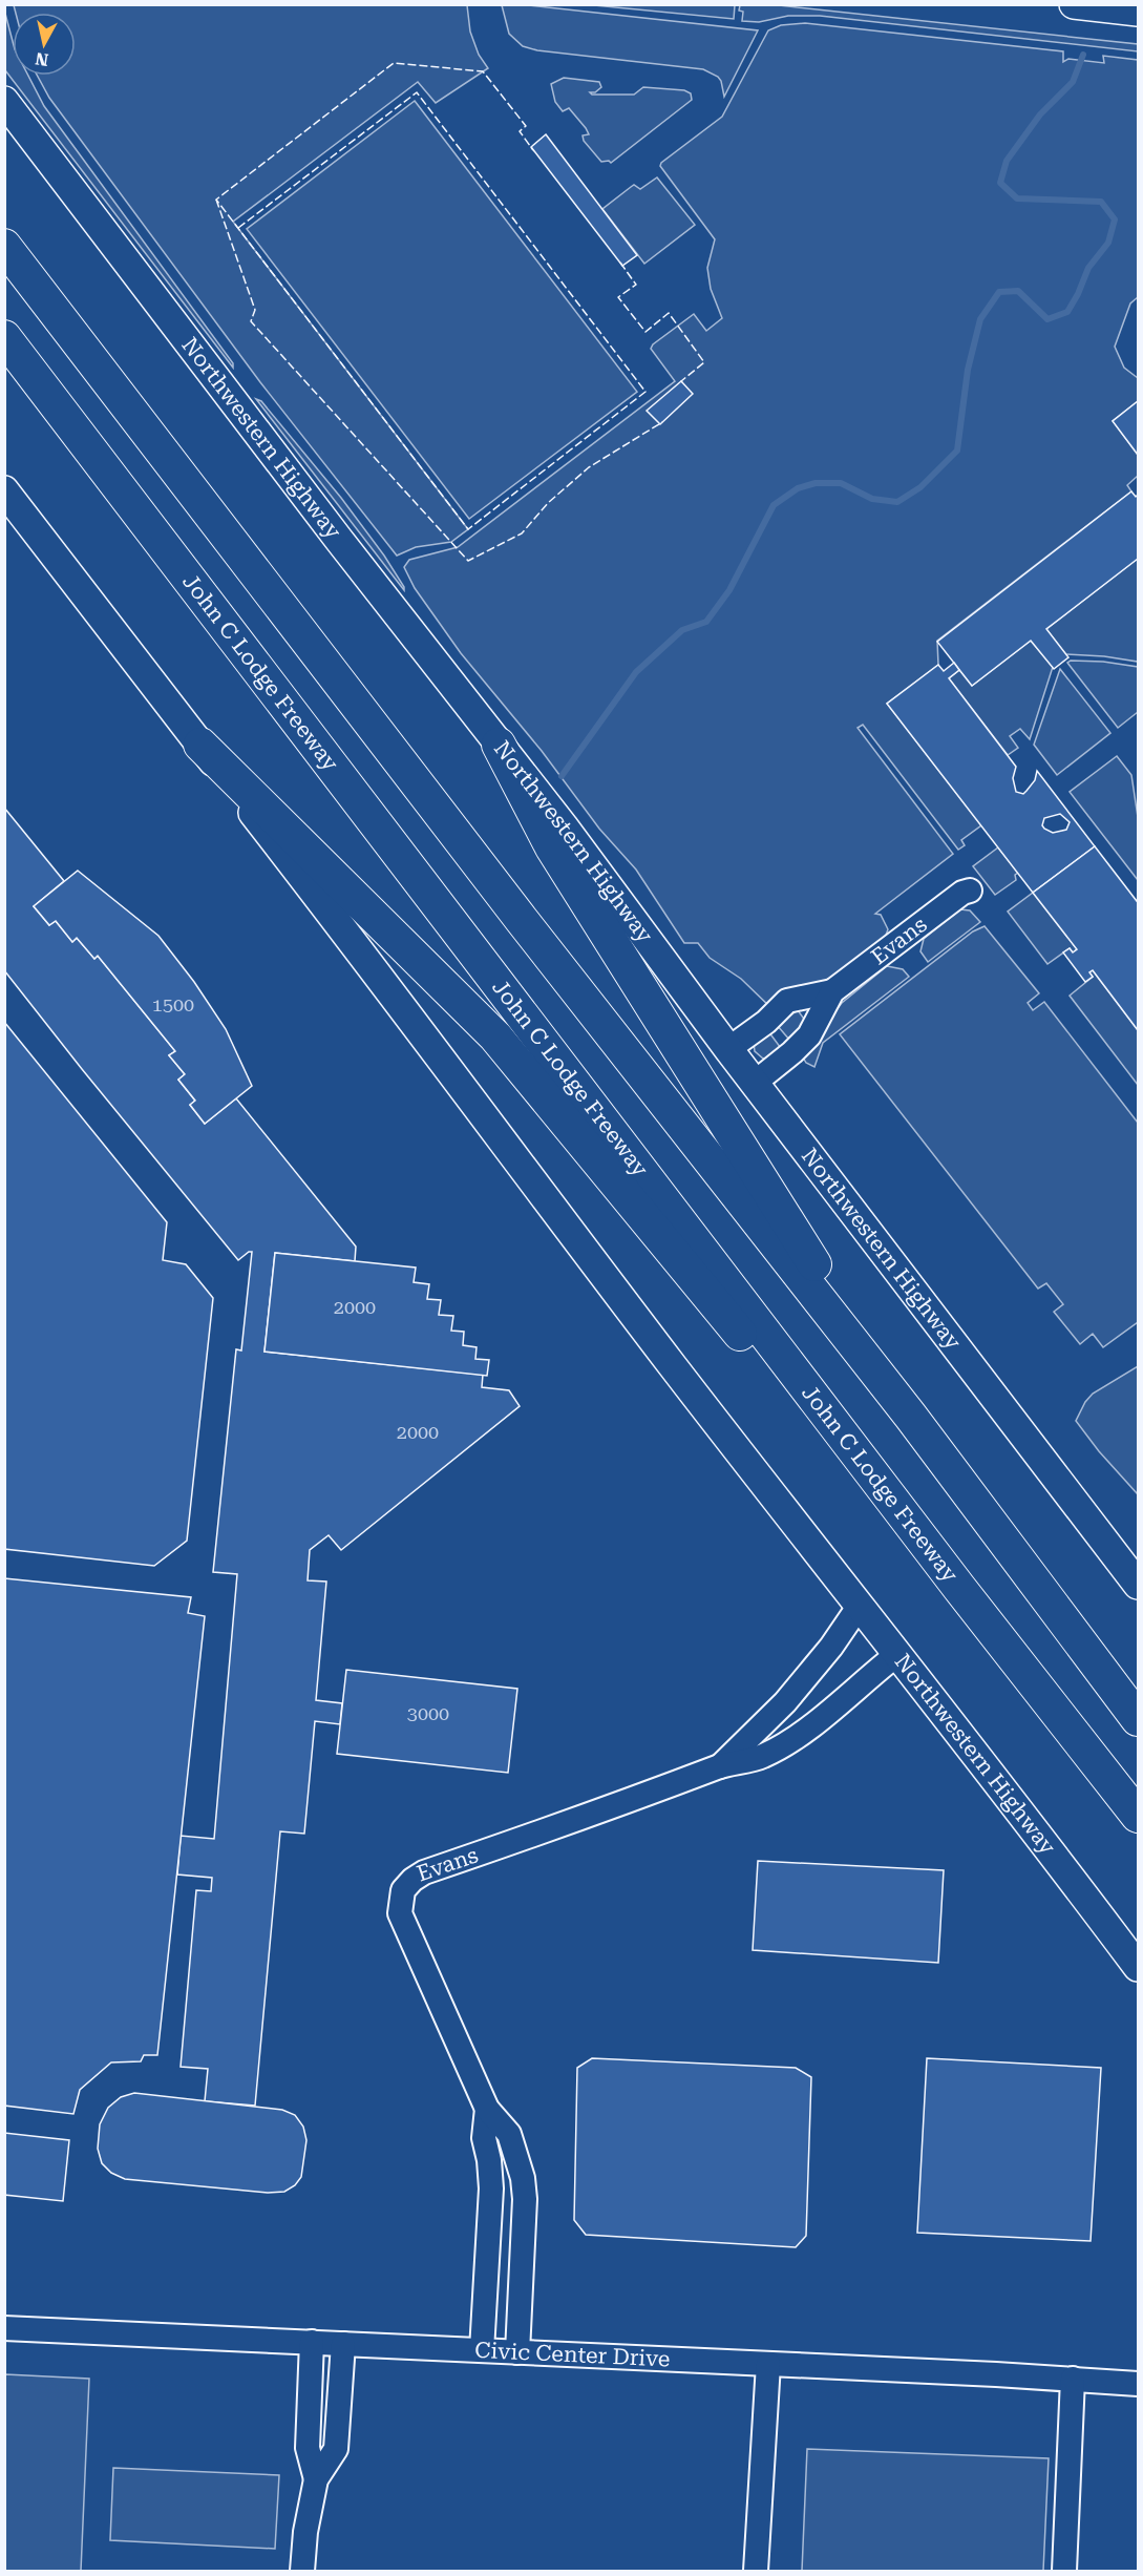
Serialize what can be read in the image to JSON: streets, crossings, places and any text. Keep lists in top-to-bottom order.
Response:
{
  "streets": {
    "highway": ["John C Lodge Freeway"],
    "main road": ["Northwestern Highway"],
    "street": ["Evans", "Civic Center Drive"]
  },
  "crossings": [
    ["Northwestern Highway", "Evans"],
    ["Evans", "Civic Center Drive"]
  ],
  "house_numbers": [
    "1500",
    "2000",
    "2000",
    "3000"
  ],
  "north": "bottom"
}
